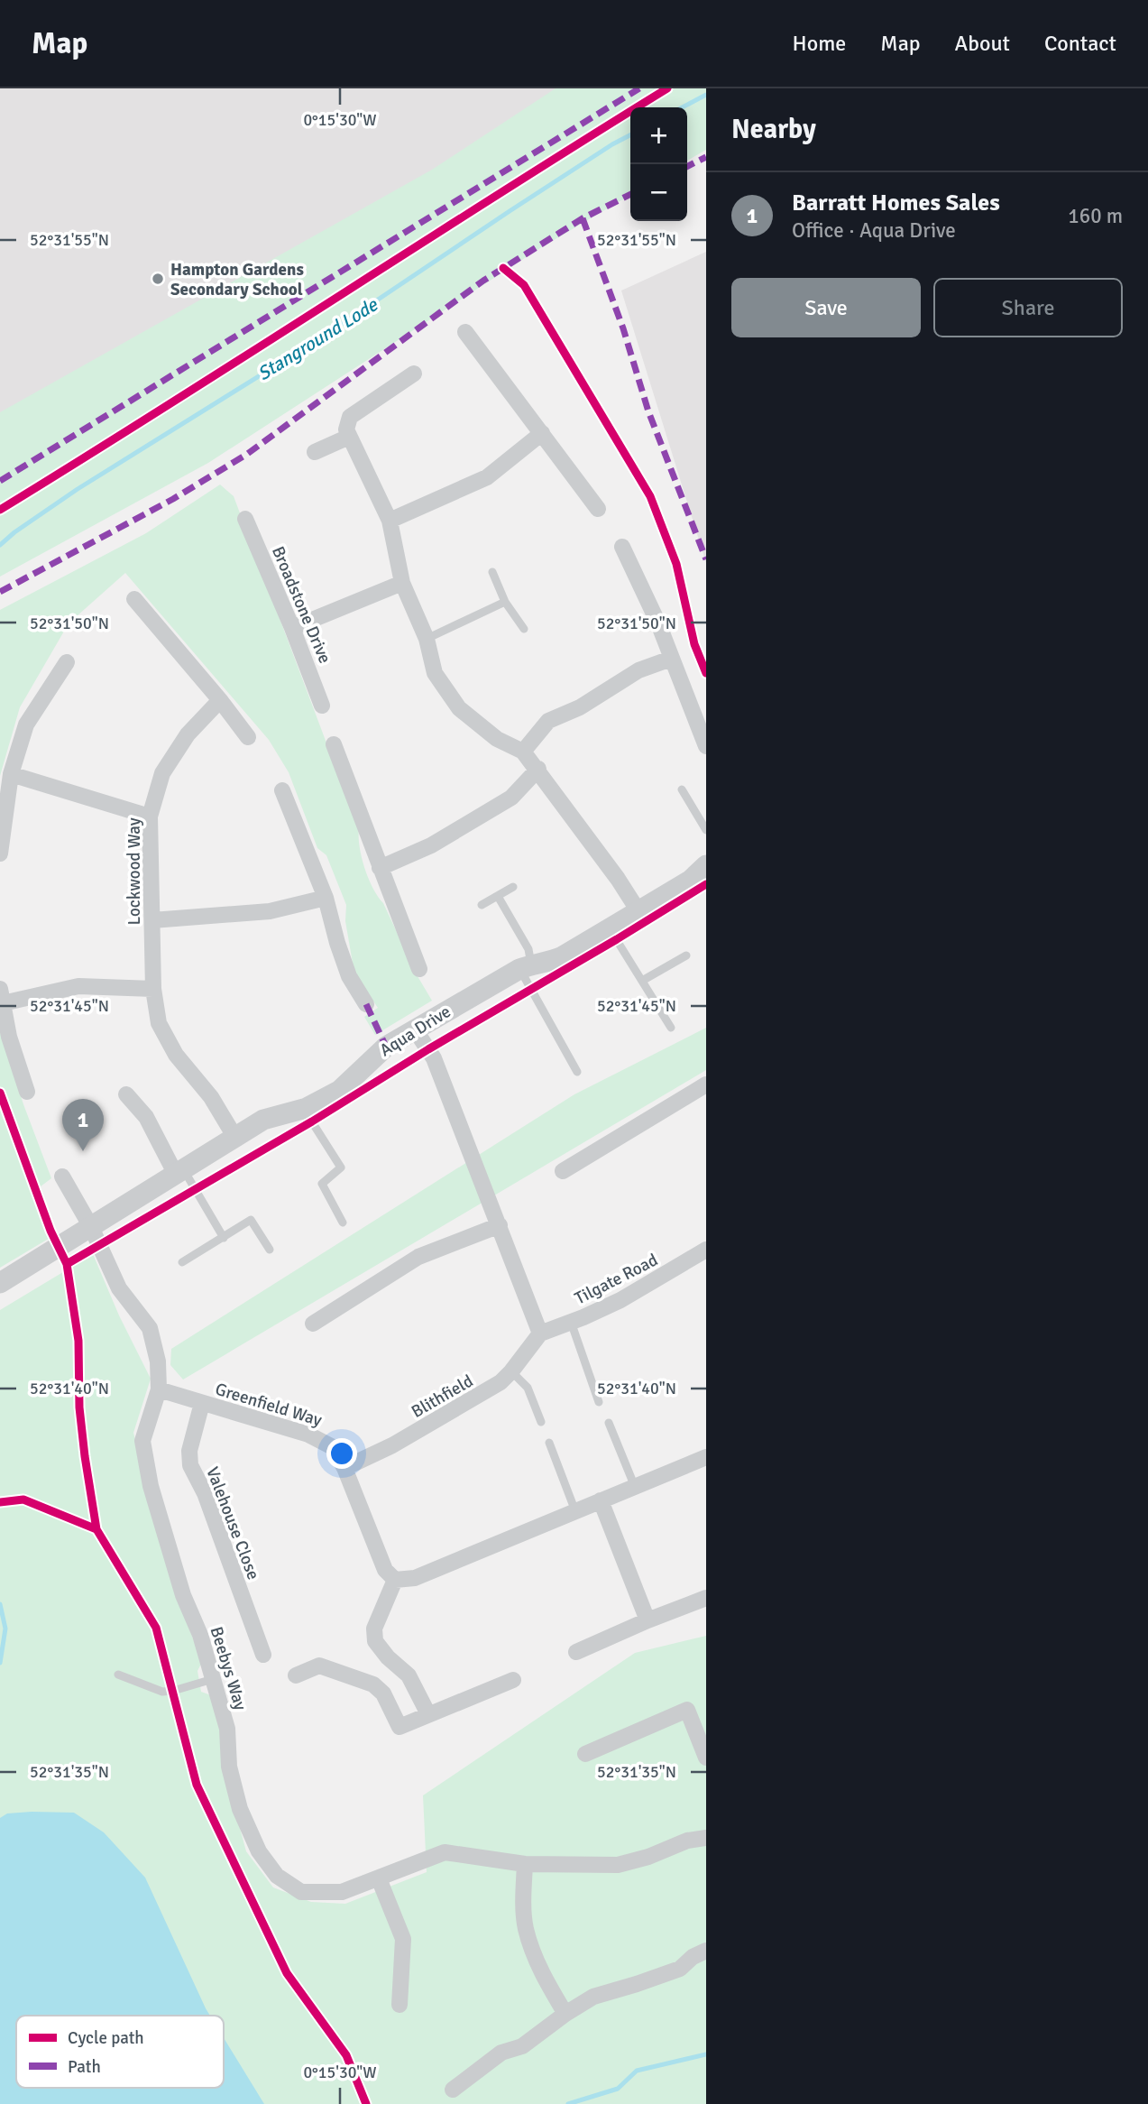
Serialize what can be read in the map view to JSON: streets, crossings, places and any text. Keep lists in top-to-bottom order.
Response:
{
  "streets": {
    "street": [
      "Broadstone Drive",
      "Lockwood Way",
      "Aqua Drive",
      "Tilgate Road",
      "Blithfield",
      "Greenfield Way",
      "Valehouse Close",
      "Beebys Way"
    ]
  },
  "crossings": [
    ["Lockwood Way", "Aqua Drive"],
    ["Aqua Drive", "Beebys Way"],
    ["Tilgate Road", "Blithfield"],
    ["Blithfield", "Greenfield Way"],
    ["Greenfield Way", "Valehouse Close"],
    ["Greenfield Way", "Beebys Way"]
  ],
  "water": ["Stanground Lode"],
  "places": ["Hampton Gardens Secondary School"],
  "legend": ["Cycle path", "Path"],
  "page": {
    "header": "Map",
    "nav": [
      "Home",
      "Map",
      "About",
      "Contact"
    ],
    "heading": "Nearby",
    "map_buttons": ["+", "−"],
    "list": [
      {
        "mark": "1",
        "name": "Barratt Homes Sales",
        "note": "Office · Aqua Drive",
        "value": "160 m"
      }
    ],
    "buttons": ["Save", "Share"],
    "pins": "1"
  },
  "coordinates": [
    "0°15'30\"W",
    "52°31'55\"N",
    "52°31'50\"N",
    "52°31'45\"N",
    "52°31'40\"N",
    "52°31'35\"N"
  ]
}
